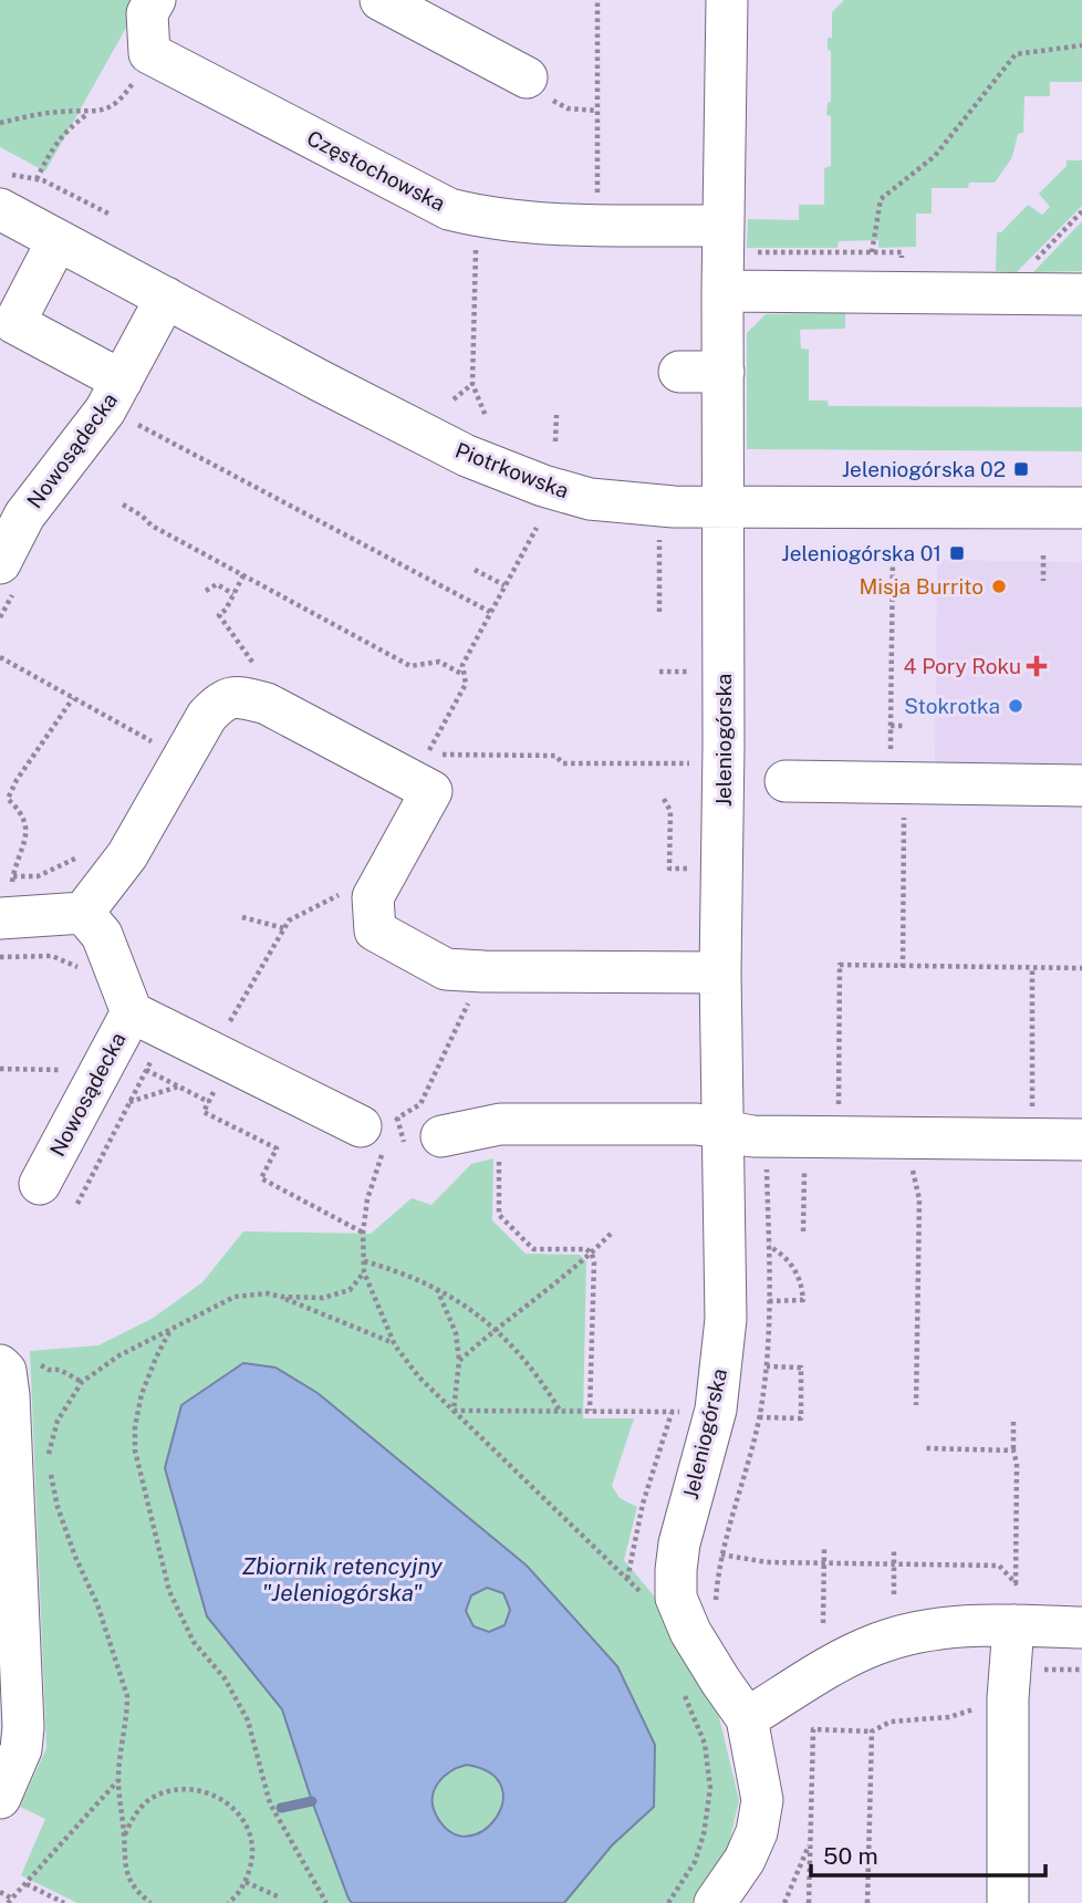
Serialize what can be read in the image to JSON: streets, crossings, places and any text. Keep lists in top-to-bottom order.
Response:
{
  "streets": {
    "street": [
      "Częstochowska",
      "Nowosądecka",
      "Piotrkowska",
      "Jeleniogórska"
    ]
  },
  "crossings": [
    ["Nowosądecka", "Piotrkowska"],
    ["Piotrkowska", "Jeleniogórska"]
  ],
  "water": ["Zbiornik retencyjny \"Jeleniogórska\""],
  "places": {
    "transit": ["Jeleniogórska 02", "Jeleniogórska 01"],
    "other": ["Misja Burrito", "Stokrotka"],
    "health": ["4 Pory Roku"]
  },
  "scale_bar": "50 m"
}
